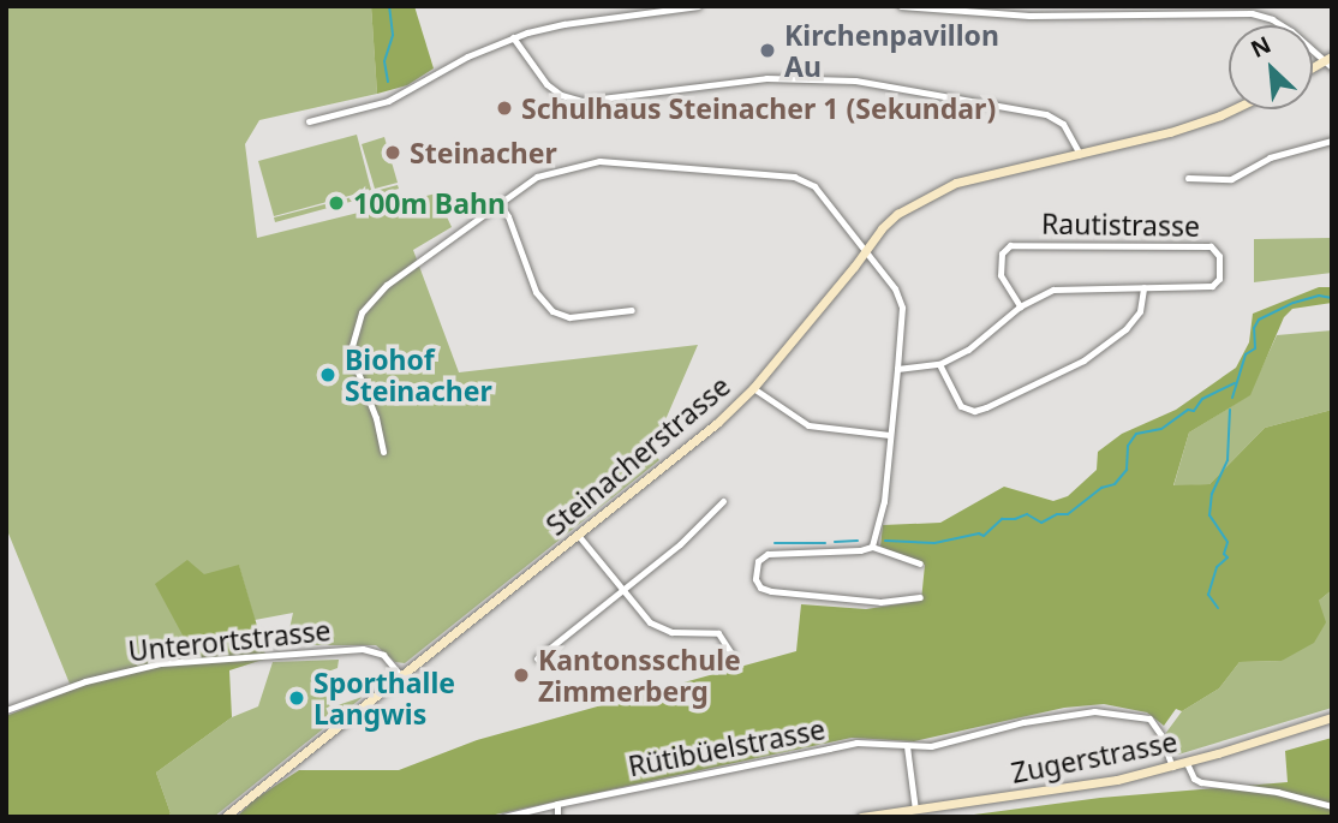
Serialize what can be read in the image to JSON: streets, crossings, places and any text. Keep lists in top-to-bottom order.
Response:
{
  "streets": {
    "street": [
      "Rautistrasse",
      "Steinacherstrasse",
      "Unterortstrasse",
      "Rütibüelstrasse",
      "Zugerstrasse"
    ]
  },
  "crossings": [
    ["Steinacherstrasse", "Unterortstrasse"],
    ["Rütibüelstrasse", "Zugerstrasse"]
  ],
  "places": [
    "Kirchenpavillon Au",
    "Schulhaus Steinacher 1 (Sekundar)",
    "Steinacher",
    "100m Bahn",
    "Biohof Steinacher",
    "Kantonsschule Zimmerberg",
    "Sporthalle Langwis"
  ],
  "north": "top left"
}
